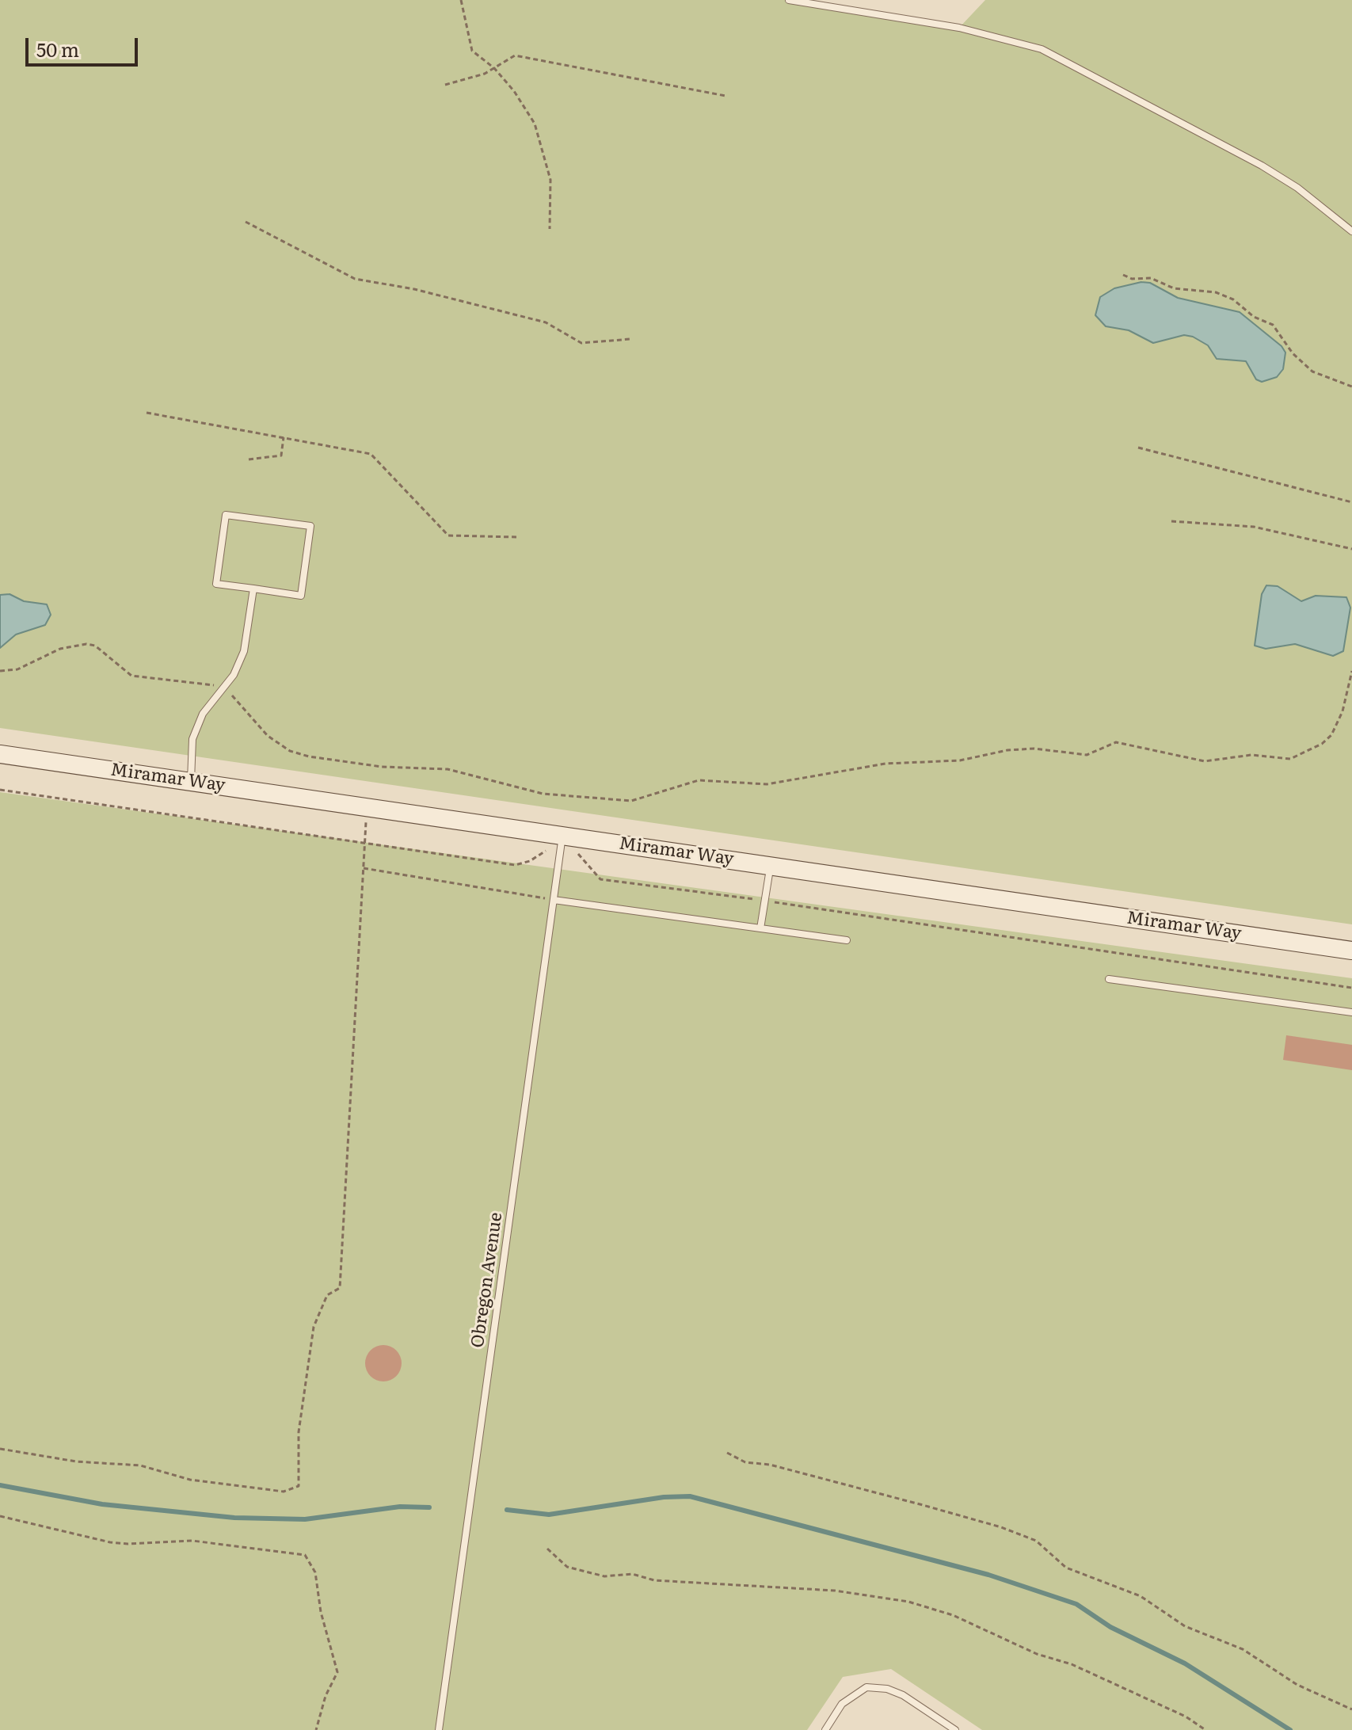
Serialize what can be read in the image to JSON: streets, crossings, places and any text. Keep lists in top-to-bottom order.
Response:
{
  "streets": {
    "street": ["Miramar Way"],
    "lane": ["Obregon Avenue"]
  },
  "crossings": [
    ["Miramar Way", "Obregon Avenue"]
  ],
  "scale_bar": "50 m"
}
